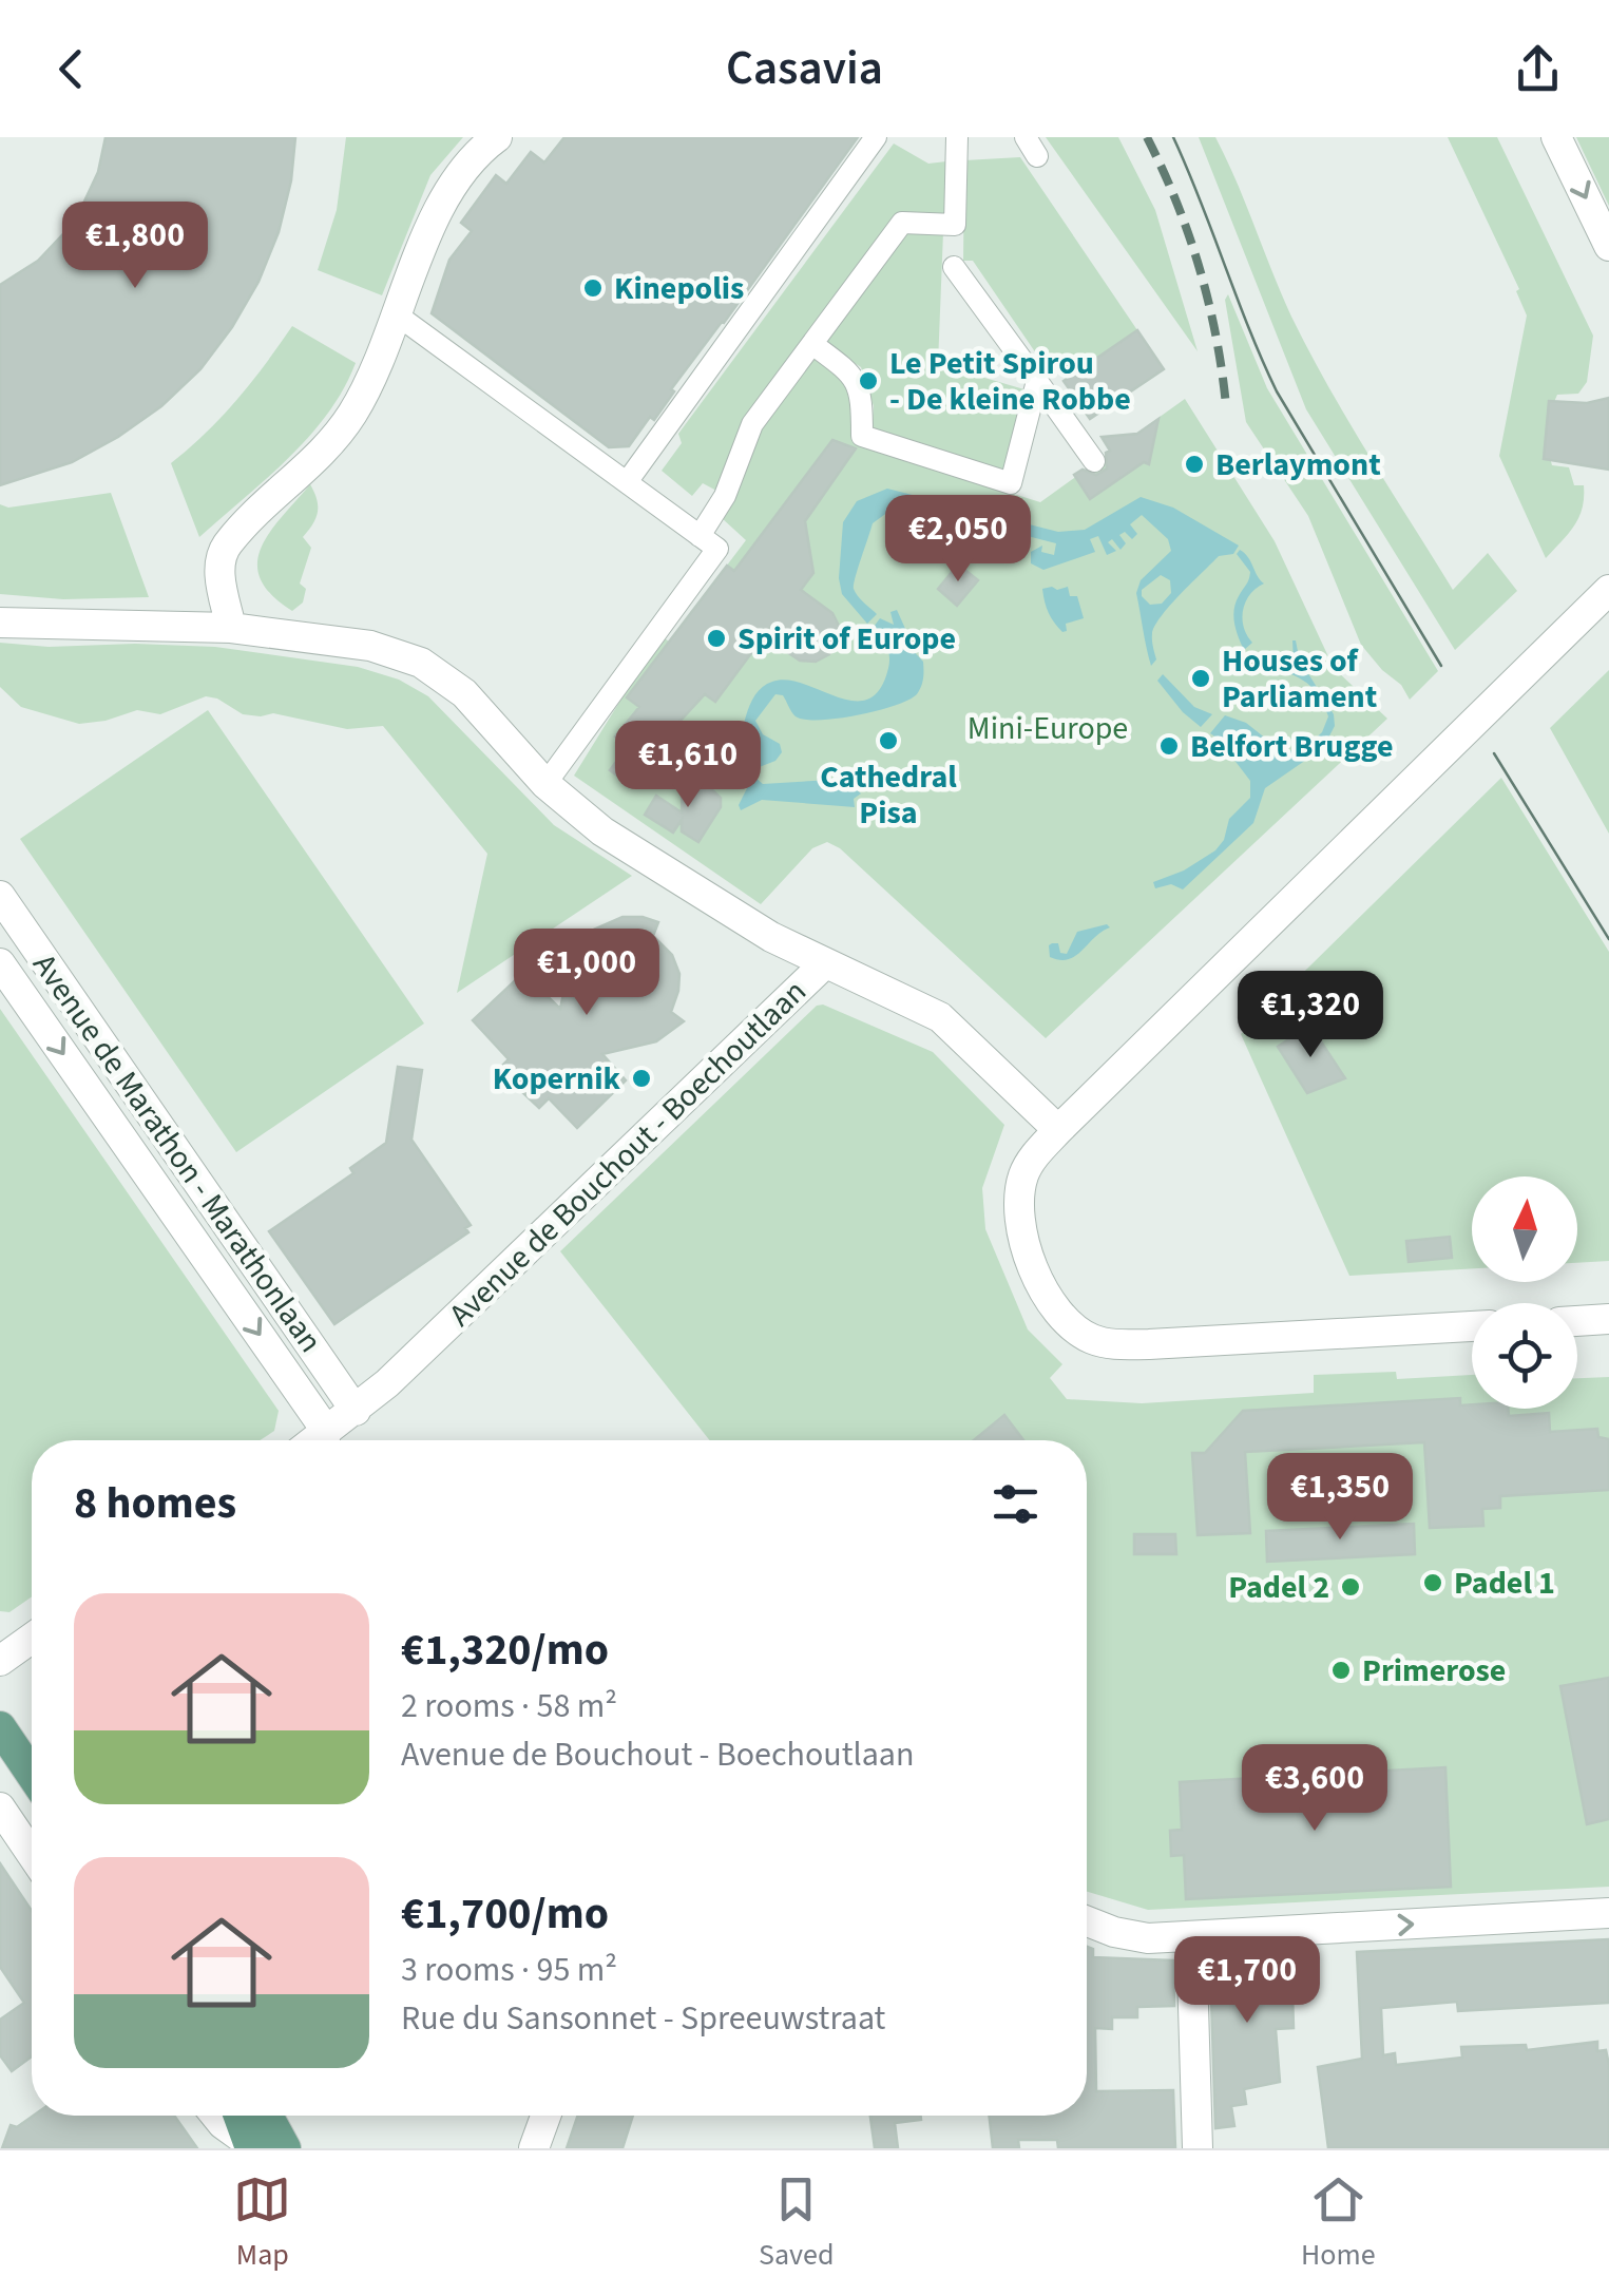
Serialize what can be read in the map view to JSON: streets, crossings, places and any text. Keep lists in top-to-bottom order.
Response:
{
  "streets": {
    "street": ["Avenue de Marathon - Marathonlaan", "Avenue de Bouchout - Boechoutlaan"]
  },
  "crossings": [
    ["Avenue de Marathon - Marathonlaan", "Avenue de Bouchout - Boechoutlaan"]
  ],
  "parks": ["Mini-Europe"],
  "places": [
    "Kinepolis",
    "Le Petit Spirou - De kleine Robbe",
    "Berlaymont",
    "Spirit of Europe",
    "Houses of Parliament",
    "Cathedral Pisa",
    "Belfort Brugge",
    "Kopernik",
    "Padel 1",
    "Padel 2",
    "Primerose"
  ],
  "north": "top",
  "page": {
    "header": "Casavia",
    "price": [
      "€1,800",
      "€2,050",
      "€1,610",
      "€1,000",
      "€1,320",
      "€1,350",
      "€3,600",
      "€1,700"
    ],
    "heading": "8 homes",
    "list": [
      {
        "name": "€1,320/mo",
        "note": "2 rooms · 58 m² · Avenue de Bouchout - Boechoutlaan"
      },
      {
        "name": "€1,700/mo",
        "note": "3 rooms · 95 m² · Rue du Sansonnet - Spreeuwstraat"
      }
    ],
    "tabs": ["Map", "Saved", "Home"]
  }
}
